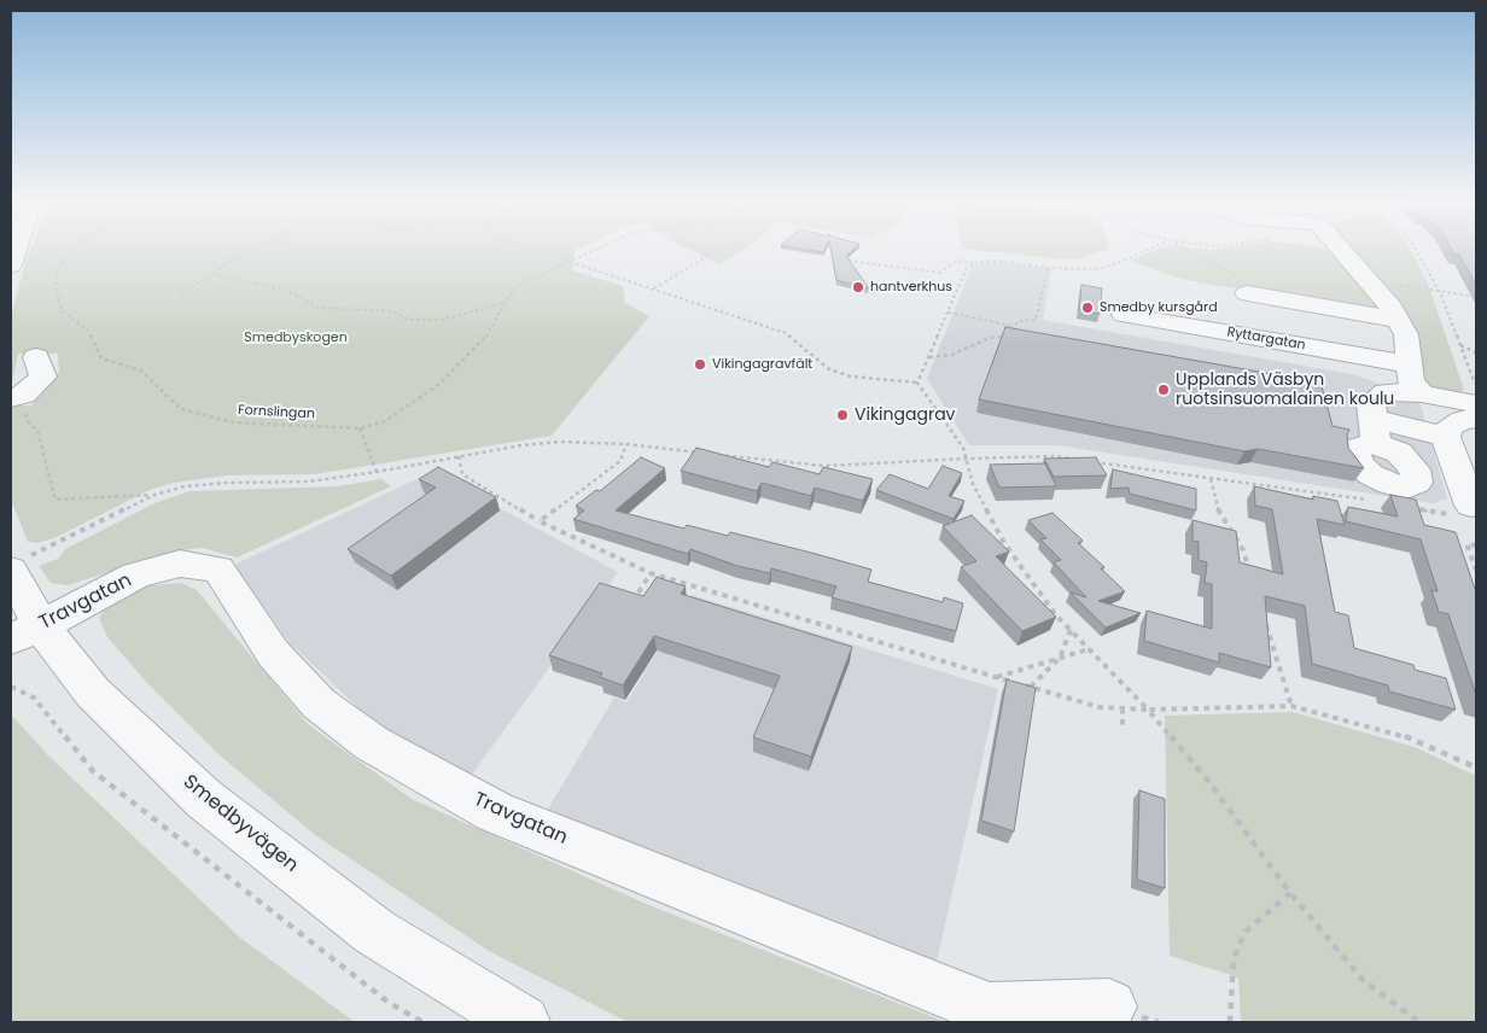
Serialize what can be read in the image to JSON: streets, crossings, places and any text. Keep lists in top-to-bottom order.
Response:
{
  "streets": {
    "street": ["Ryttargatan", "Travgatan", "Smedbyvägen"],
    "path": ["Fornslingan"]
  },
  "crossings": [
    ["Travgatan", "Smedbyvägen"]
  ],
  "parks": ["Smedbyskogen"],
  "places": [
    "hantverkhus",
    "Smedby kursgård",
    "Vikingagravfält",
    "Upplands Väsbyn ruotsinsuomalainen koulu",
    "Vikingagrav"
  ]
}
